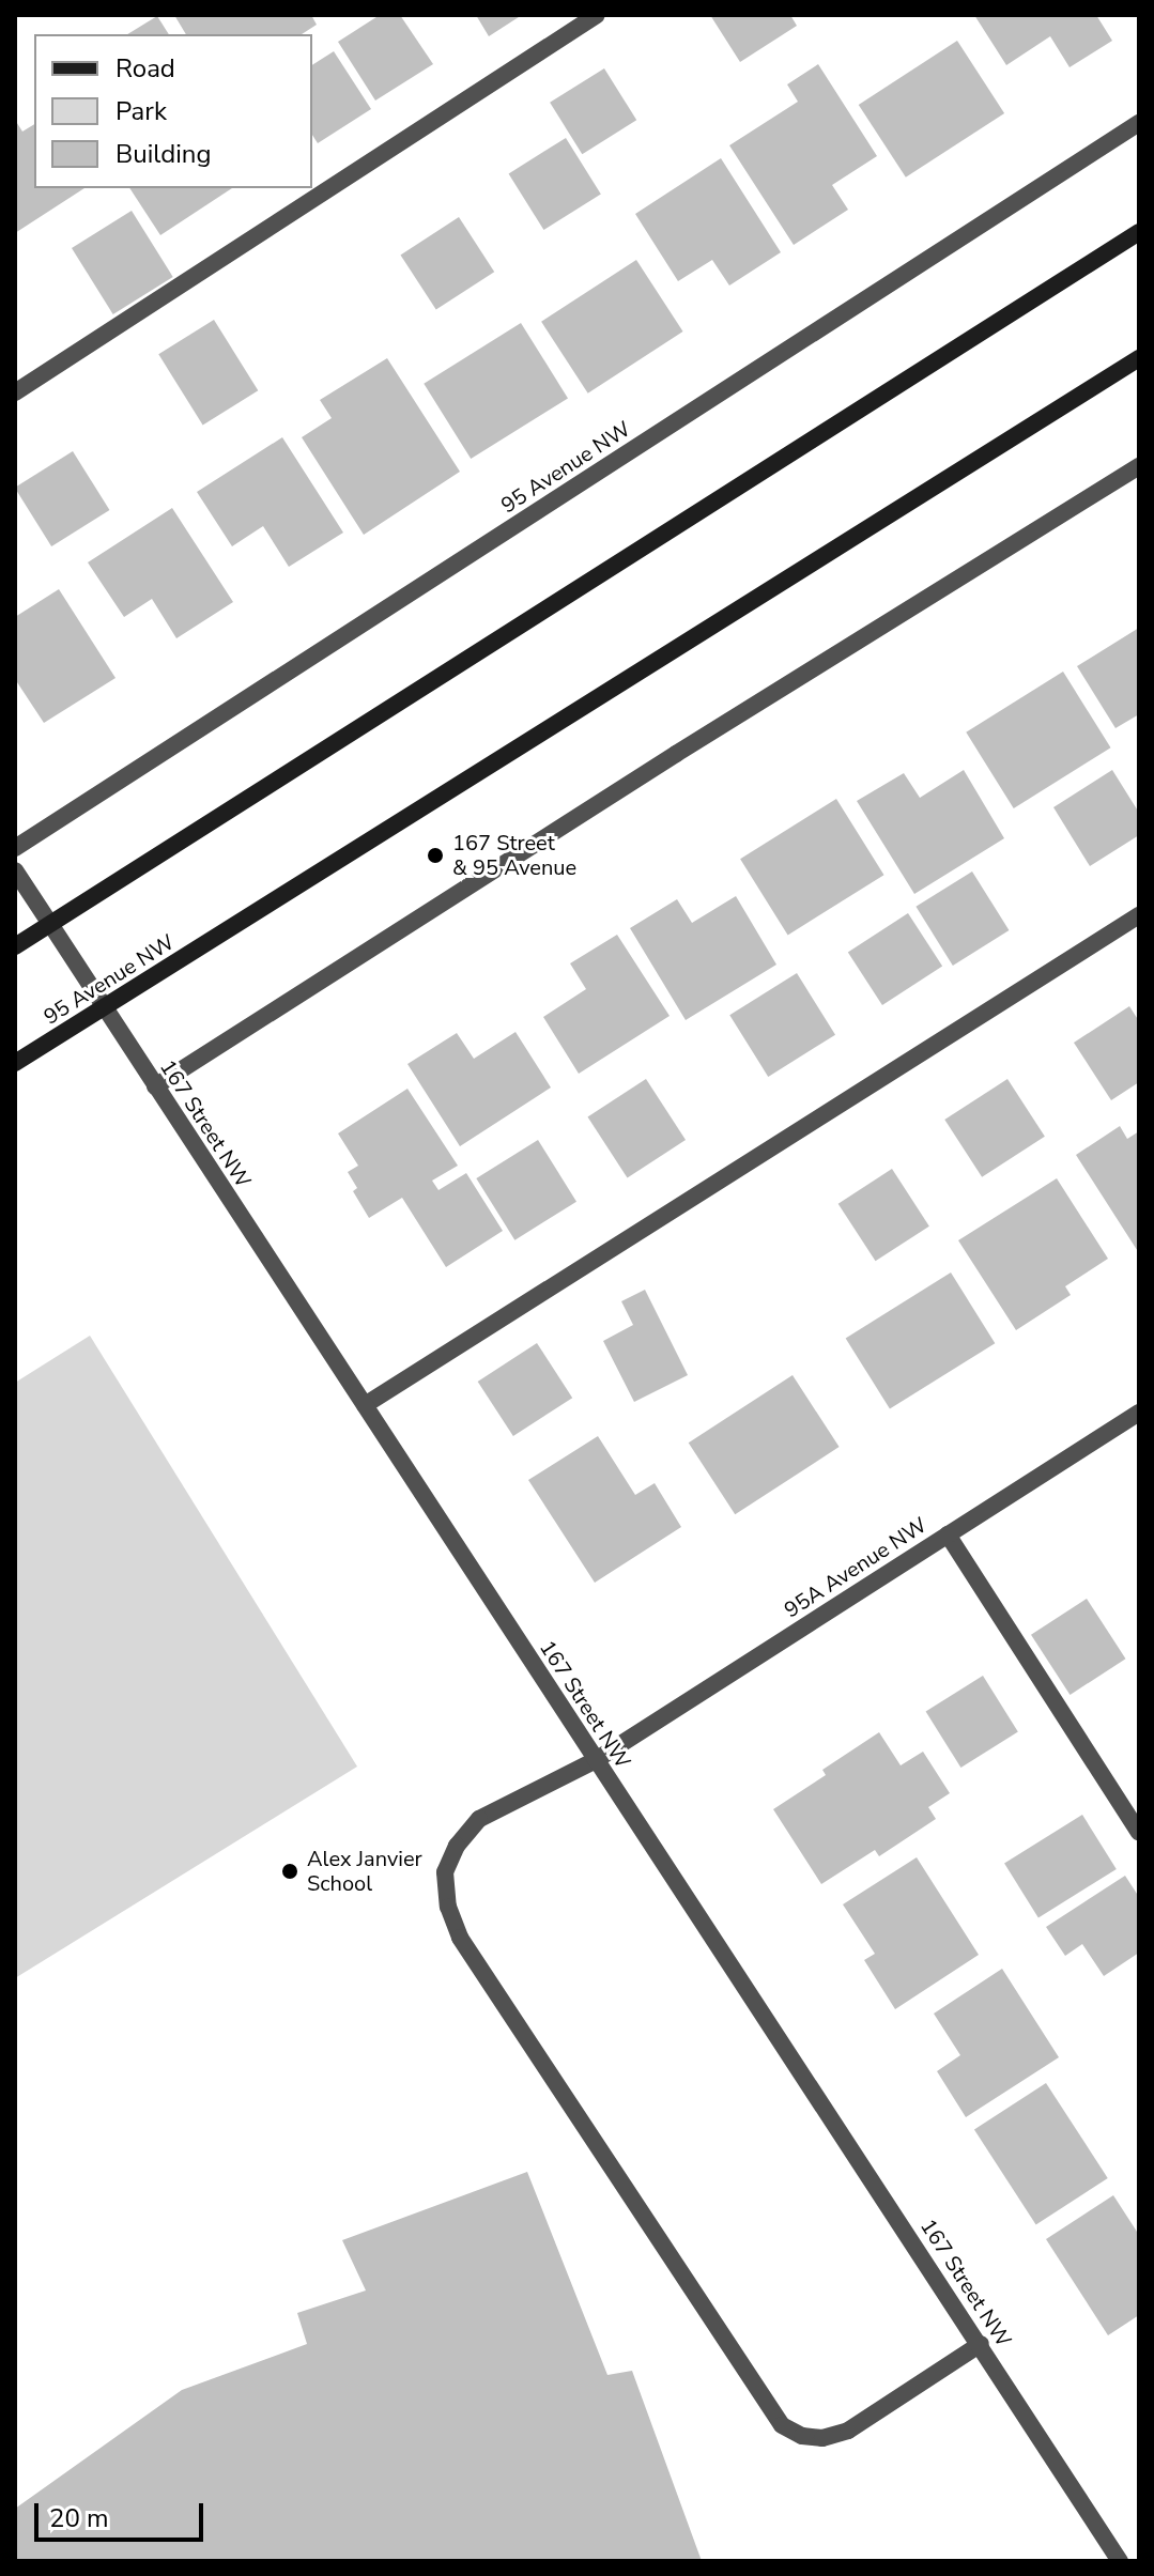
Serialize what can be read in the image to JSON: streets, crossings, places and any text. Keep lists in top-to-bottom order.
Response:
{
  "streets": {
    "main road": ["95 Avenue NW"],
    "street": ["167 Street NW", "95A Avenue NW"]
  },
  "crossings": [
    ["95 Avenue NW", "167 Street NW"],
    ["167 Street NW", "95A Avenue NW"]
  ],
  "places": ["167 Street & 95 Avenue", "Alex Janvier School"],
  "legend": ["Road", "Park", "Building"],
  "scale_bar": "20 m"
}
